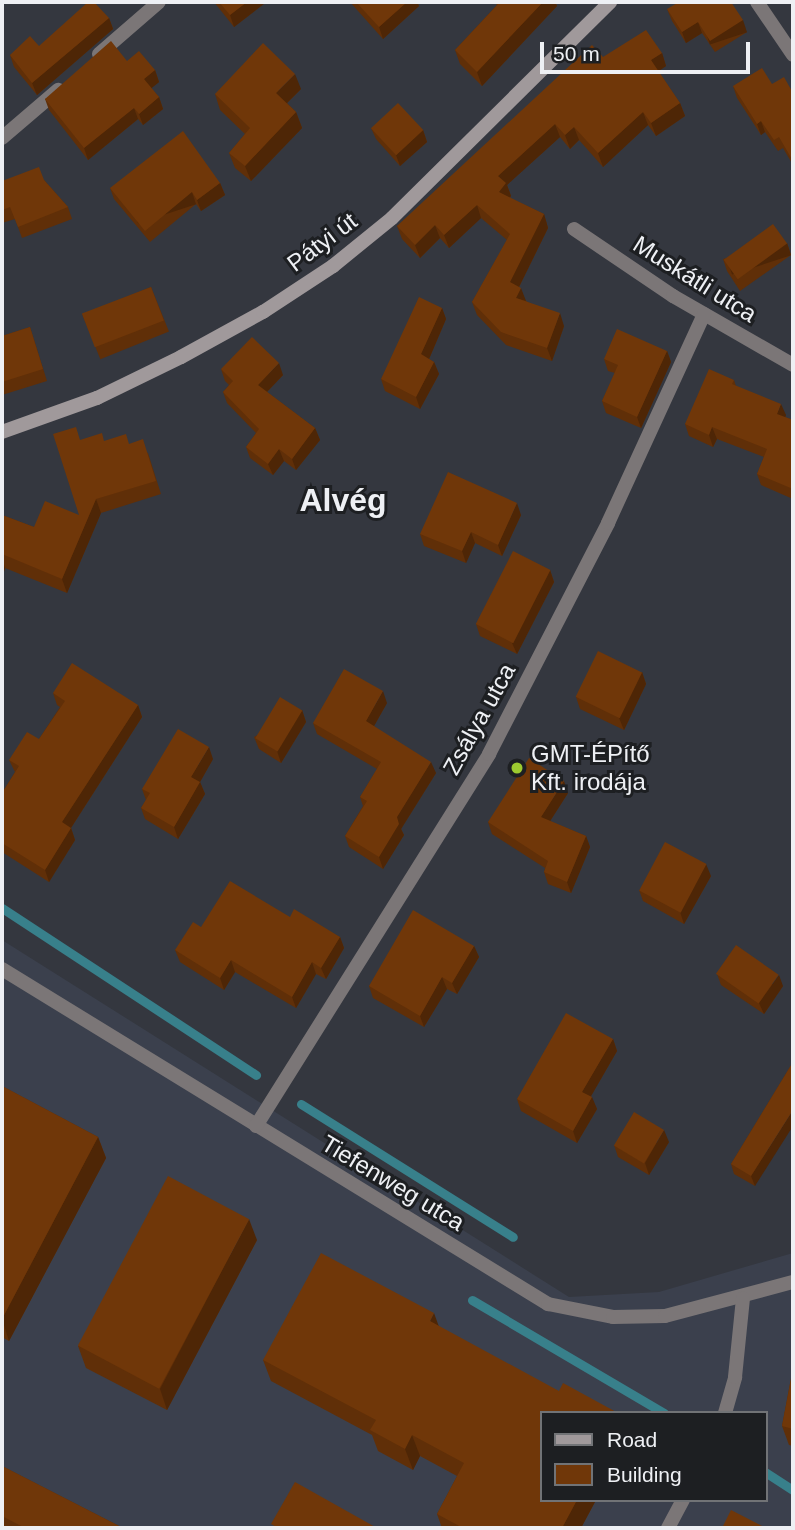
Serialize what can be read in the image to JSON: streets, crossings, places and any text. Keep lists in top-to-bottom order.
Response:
{
  "streets": {
    "main road": ["Pátyi út"],
    "street": ["Muskátli utca", "Zsálya utca", "Tiefenweg utca"]
  },
  "crossings": [
    ["Muskátli utca", "Zsálya utca"],
    ["Zsálya utca", "Tiefenweg utca"]
  ],
  "districts": ["Alvég"],
  "places": ["GMT-ÉPítő Kft. irodája"],
  "legend": ["Road", "Building"],
  "scale_bar": "50 m"
}
